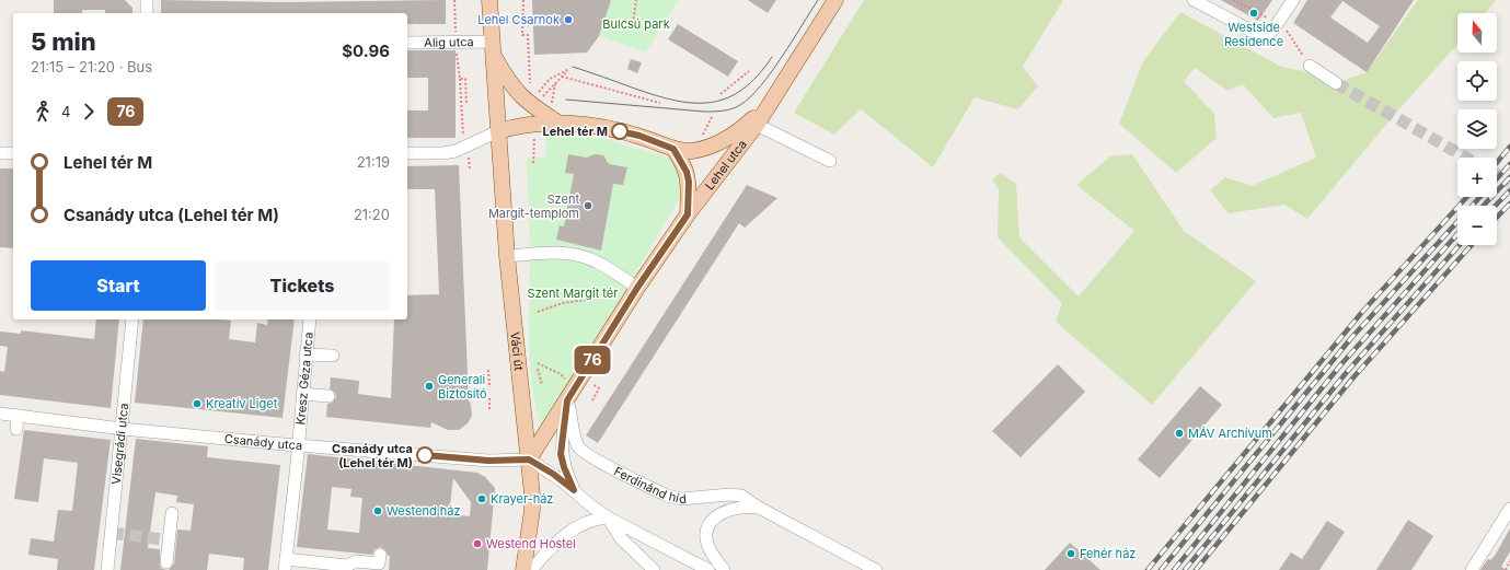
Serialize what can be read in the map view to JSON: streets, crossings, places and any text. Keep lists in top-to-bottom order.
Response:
{
  "streets": {
    "main road": ["Lehel utca", "Váci út"],
    "street": [
      "Alig utca",
      "Kresz Géza utca",
      "Csanády utca",
      "Visegrádi utca",
      "Ferdinánd híd"
    ]
  },
  "crossings": [
    ["Alig utca", "Váci út"],
    ["Lehel utca", "Váci út"],
    ["Lehel utca", "Csanády utca"],
    ["Lehel utca", "Ferdinánd híd"],
    ["Váci út", "Csanády utca"],
    ["Kresz Géza utca", "Csanády utca"],
    ["Csanády utca", "Visegrádi utca"]
  ],
  "parks": ["Bulcsú park", "Szent Margit tér"],
  "places": [
    "Westside Residence",
    "Lehel Csarnok",
    "Lehel tér M",
    "Szent Margit-templom",
    "Generali Biztosító",
    "Kreatív Liget",
    "MÁV Archívum",
    "Csanády utca (Lehel tér M)",
    "Krayer-ház",
    "Westend ház",
    "Westend Hostel",
    "Fehér ház"
  ],
  "lines": ["bus line 76"],
  "north": "top",
  "page": {
    "on_map": "76",
    "map_buttons": ["+", "−"],
    "heading": ["5 min", "21:15 – 21:20 · Bus", "$0.96"],
    "legs": ["4", "76"],
    "list": [
      {
        "name": "Lehel tér M",
        "value": "21:19"
      },
      {
        "name": "Csanády utca (Lehel tér M)",
        "value": "21:20"
      }
    ],
    "buttons": ["Start", "Tickets"]
  }
}
